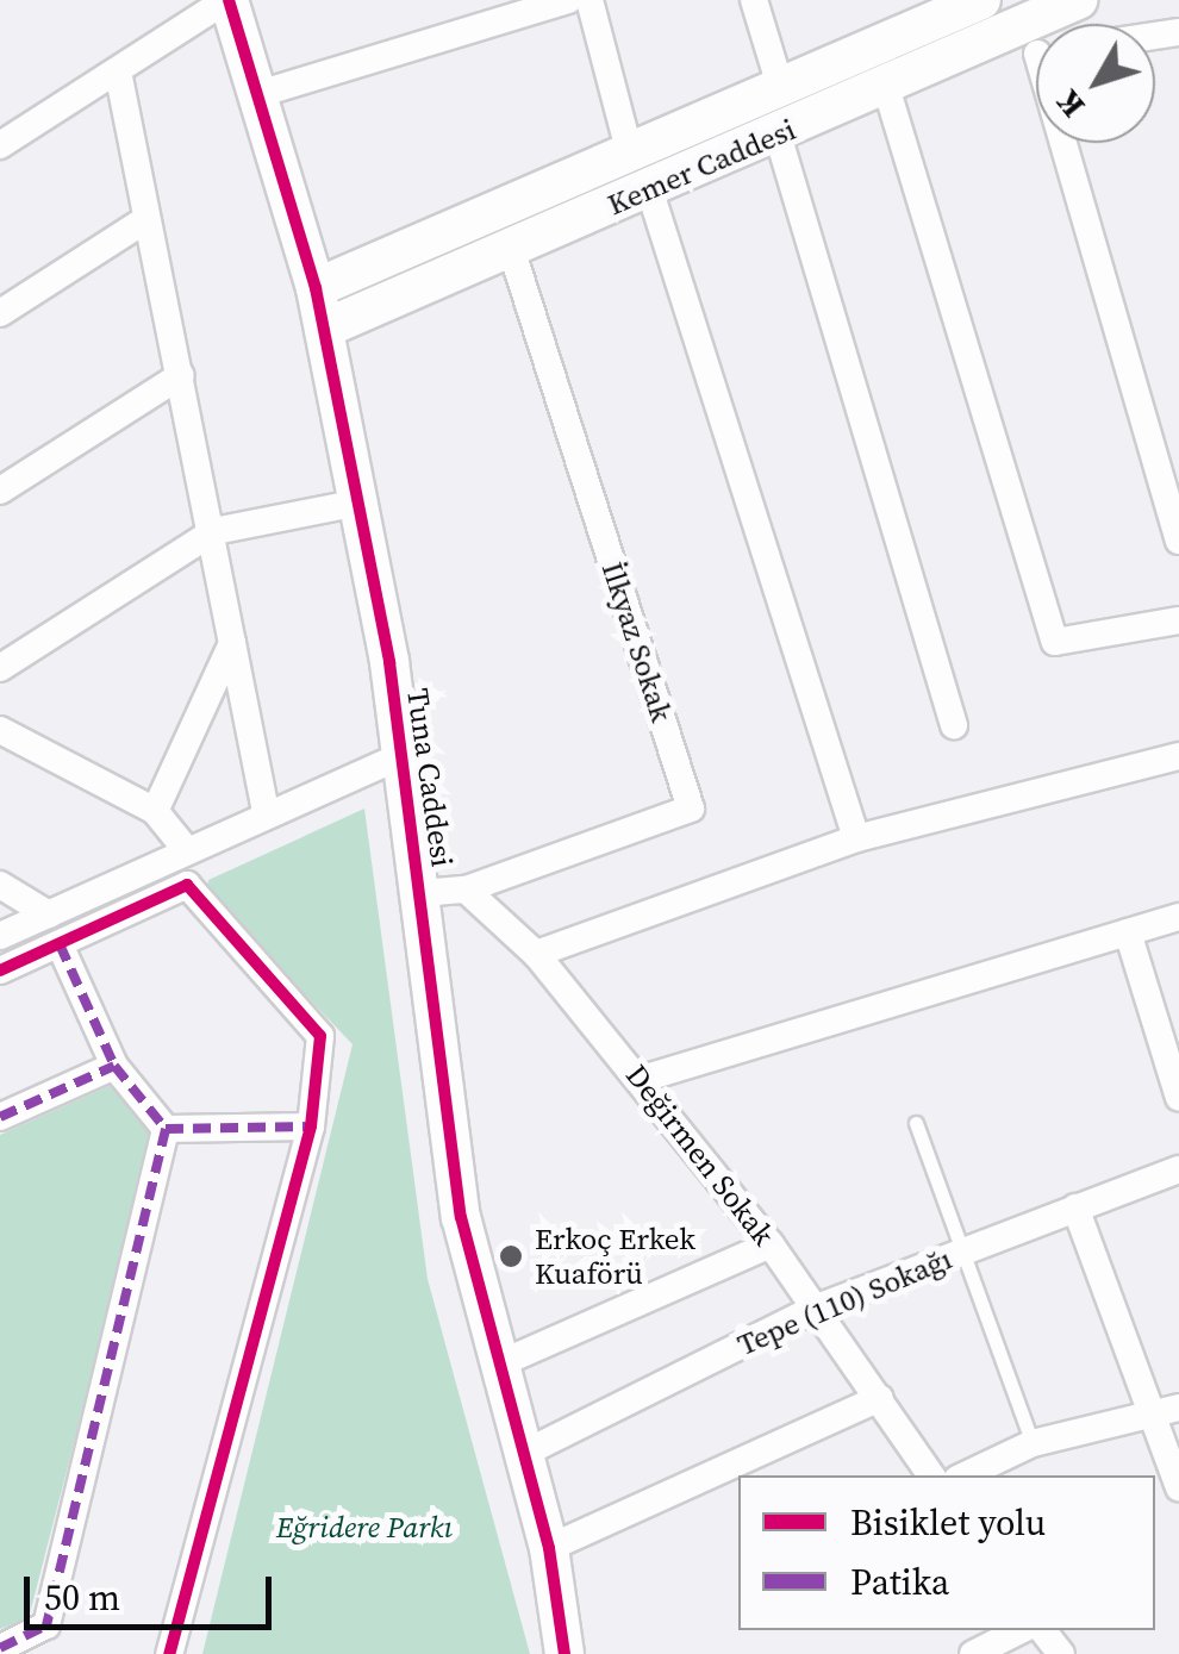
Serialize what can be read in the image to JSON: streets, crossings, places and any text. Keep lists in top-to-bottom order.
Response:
{
  "streets": {
    "street": [
      "Kemer Caddesi",
      "İlkyaz Sokak",
      "Tuna Caddesi",
      "Değirmen Sokak",
      "Tepe (110) Sokağı"
    ]
  },
  "crossings": [
    ["Kemer Caddesi", "İlkyaz Sokak"],
    ["Kemer Caddesi", "Tuna Caddesi"],
    ["İlkyaz Sokak", "Değirmen Sokak"],
    ["Tuna Caddesi", "Tepe (110) Sokağı"],
    ["Değirmen Sokak", "Tepe (110) Sokağı"]
  ],
  "parks": ["Eğridere Parkı"],
  "places": ["Erkoç Erkek Kuaförü"],
  "legend": ["Bisiklet yolu", "Patika"],
  "scale_bar": "50 m",
  "north": "bottom left"
}
